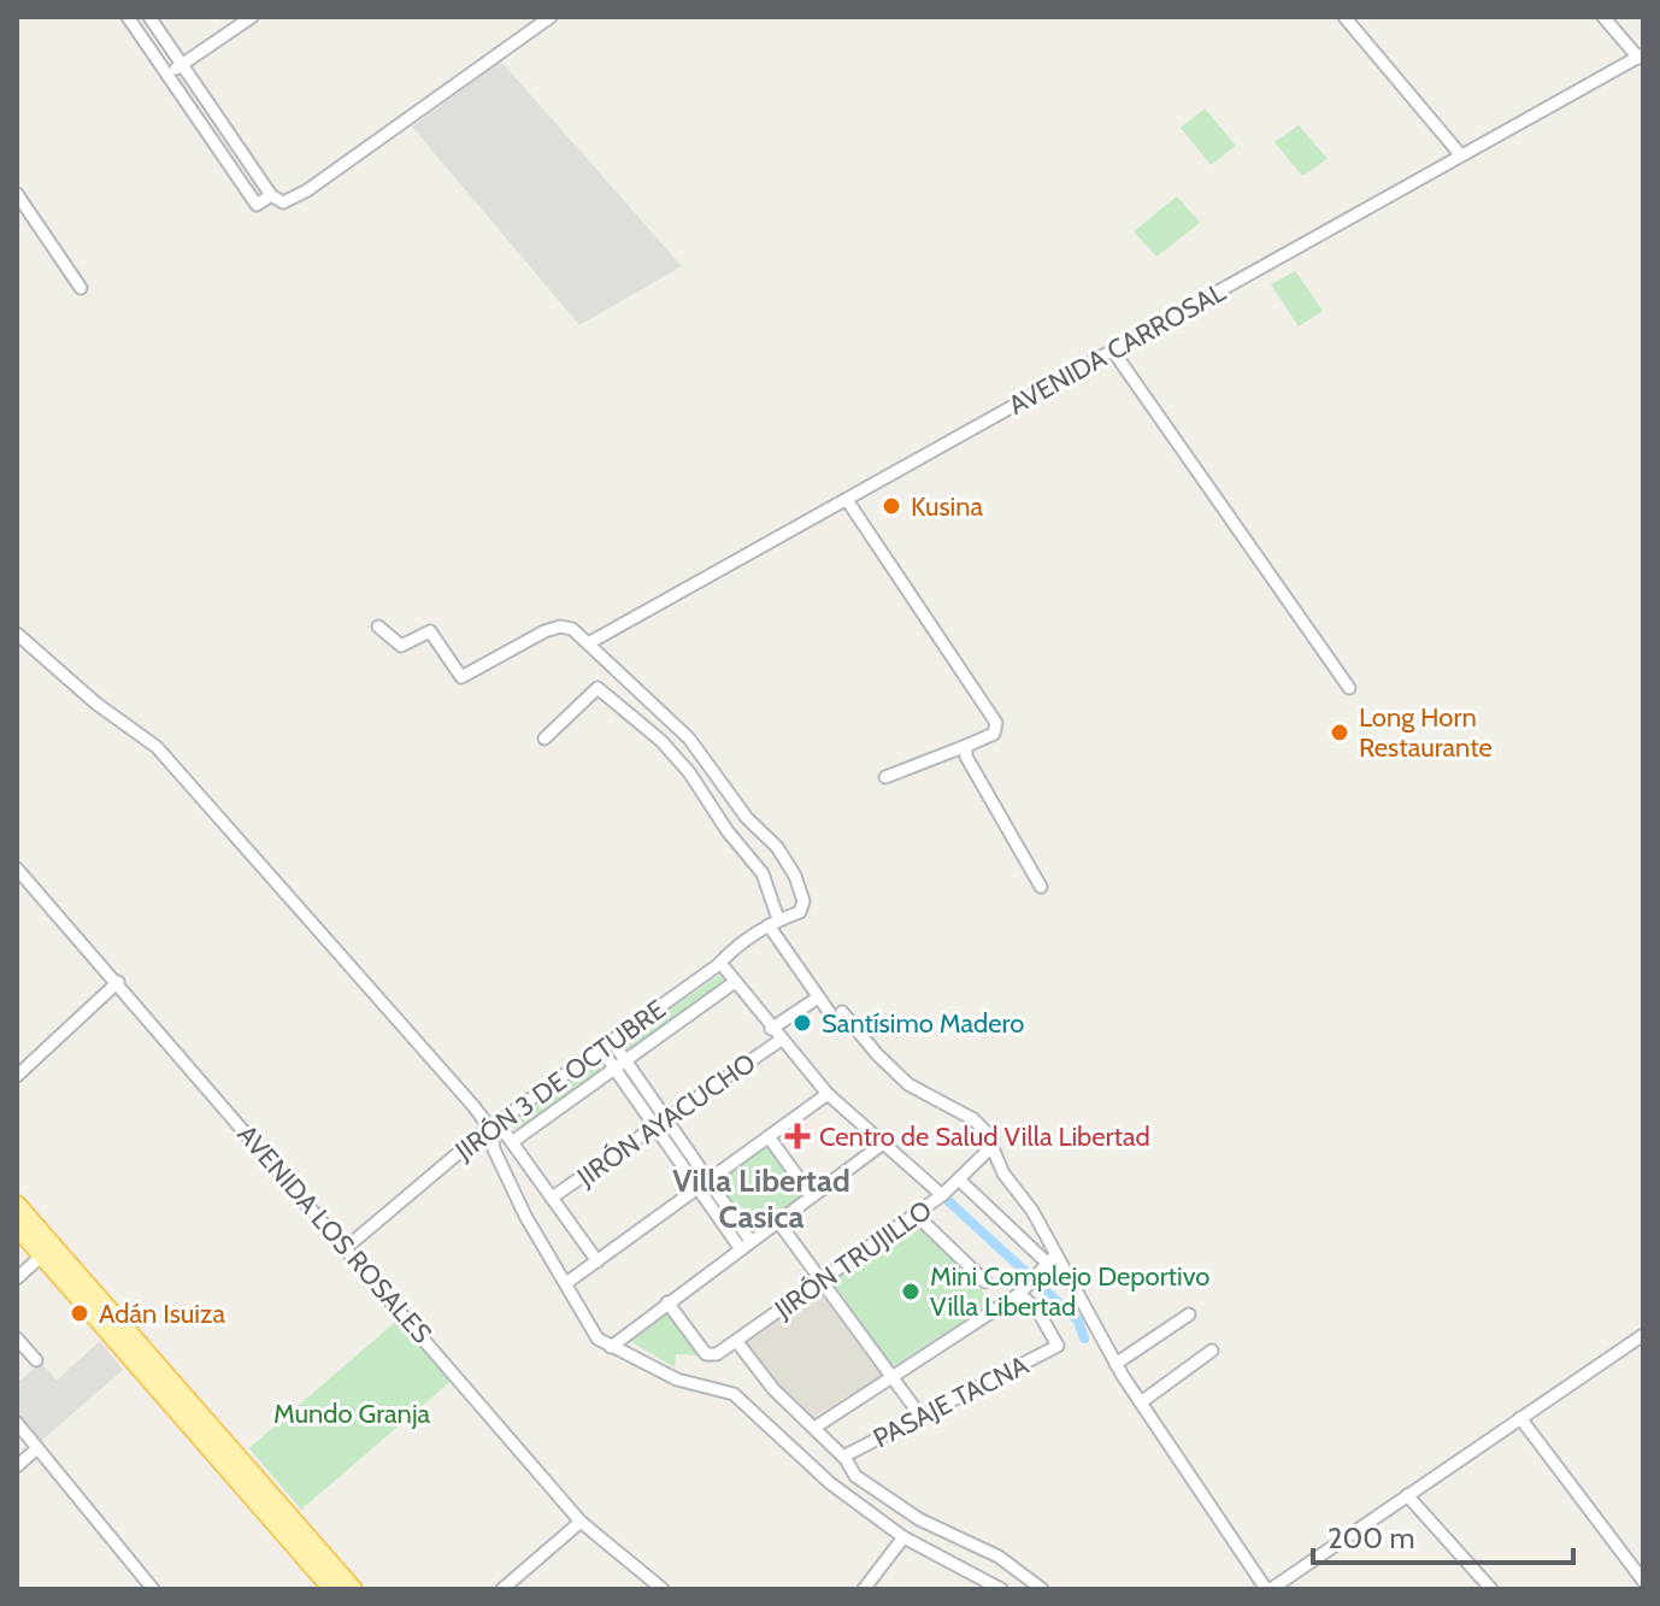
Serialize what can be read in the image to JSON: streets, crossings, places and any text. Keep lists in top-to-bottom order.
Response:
{
  "streets": {
    "street": [
      "AVENIDA CARROSAL",
      "JIRÓN 3 DE OCTUBRE",
      "JIRÓN AYACUCHO",
      "AVENIDA LOS ROSALES",
      "JIRÓN TRUJILLO",
      "PASAJE TACNA"
    ]
  },
  "crossings": [
    ["AVENIDA CARROSAL", "JIRÓN 3 DE OCTUBRE"],
    ["JIRÓN 3 DE OCTUBRE", "AVENIDA LOS ROSALES"]
  ],
  "districts": ["Villa Libertad Casica"],
  "parks": ["Mundo Granja"],
  "places": {
    "other": [
      "Kusina",
      "Long Horn Restaurante",
      "Santísimo Madero",
      "Mini Complejo Deportivo Villa Libertad",
      "Adán Isuiza"
    ],
    "health": ["Centro de Salud Villa Libertad"]
  },
  "scale_bar": "200 m"
}
